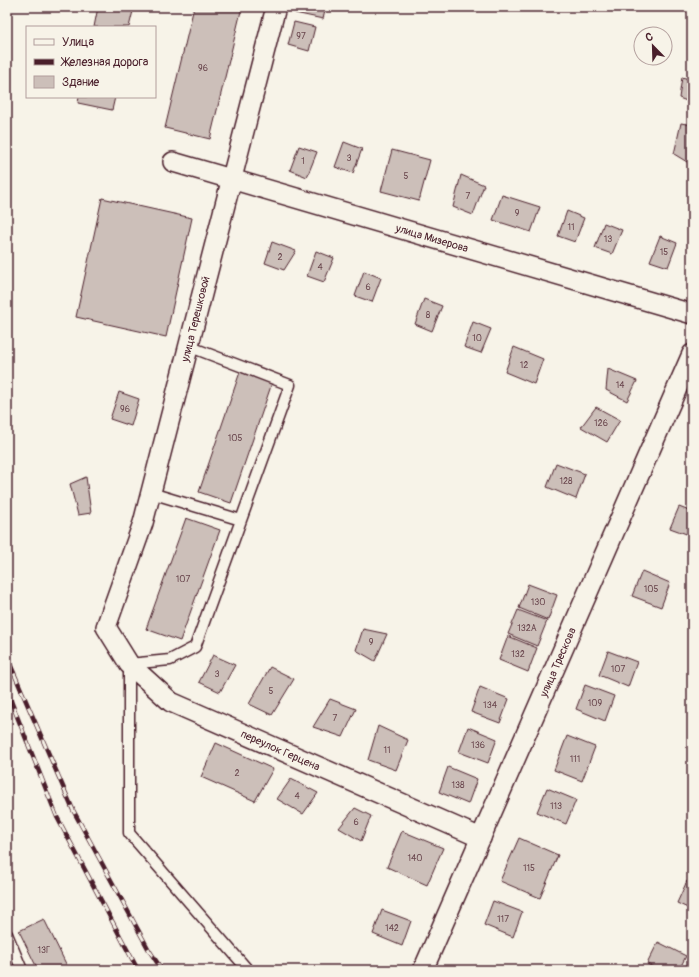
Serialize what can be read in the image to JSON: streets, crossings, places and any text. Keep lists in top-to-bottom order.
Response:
{
  "streets": {
    "street": [
      "улица Мизерова",
      "улица Терешковой",
      "улица Трескова",
      "переулок Герцена"
    ]
  },
  "crossings": [
    ["улица Мизерова", "улица Терешковой"],
    ["улица Терешковой", "переулок Герцена"],
    ["улица Трескова", "переулок Герцена"]
  ],
  "house_numbers": [
    "97",
    "96",
    "3",
    "1",
    "5",
    "7",
    "9",
    "11",
    "13",
    "15",
    "2",
    "4",
    "6",
    "8",
    "10",
    "12",
    "14",
    "96",
    "126",
    "105",
    "128",
    "107",
    "105",
    "130",
    "132А",
    "9",
    "132",
    "107",
    "3",
    "5",
    "109",
    "134",
    "7",
    "136",
    "11",
    "111",
    "2",
    "138",
    "4",
    "113",
    "6",
    "140",
    "115",
    "117",
    "142",
    "13Г"
  ],
  "legend": ["Улица", "Железная дорога", "Здание"],
  "north": "top left"
}
